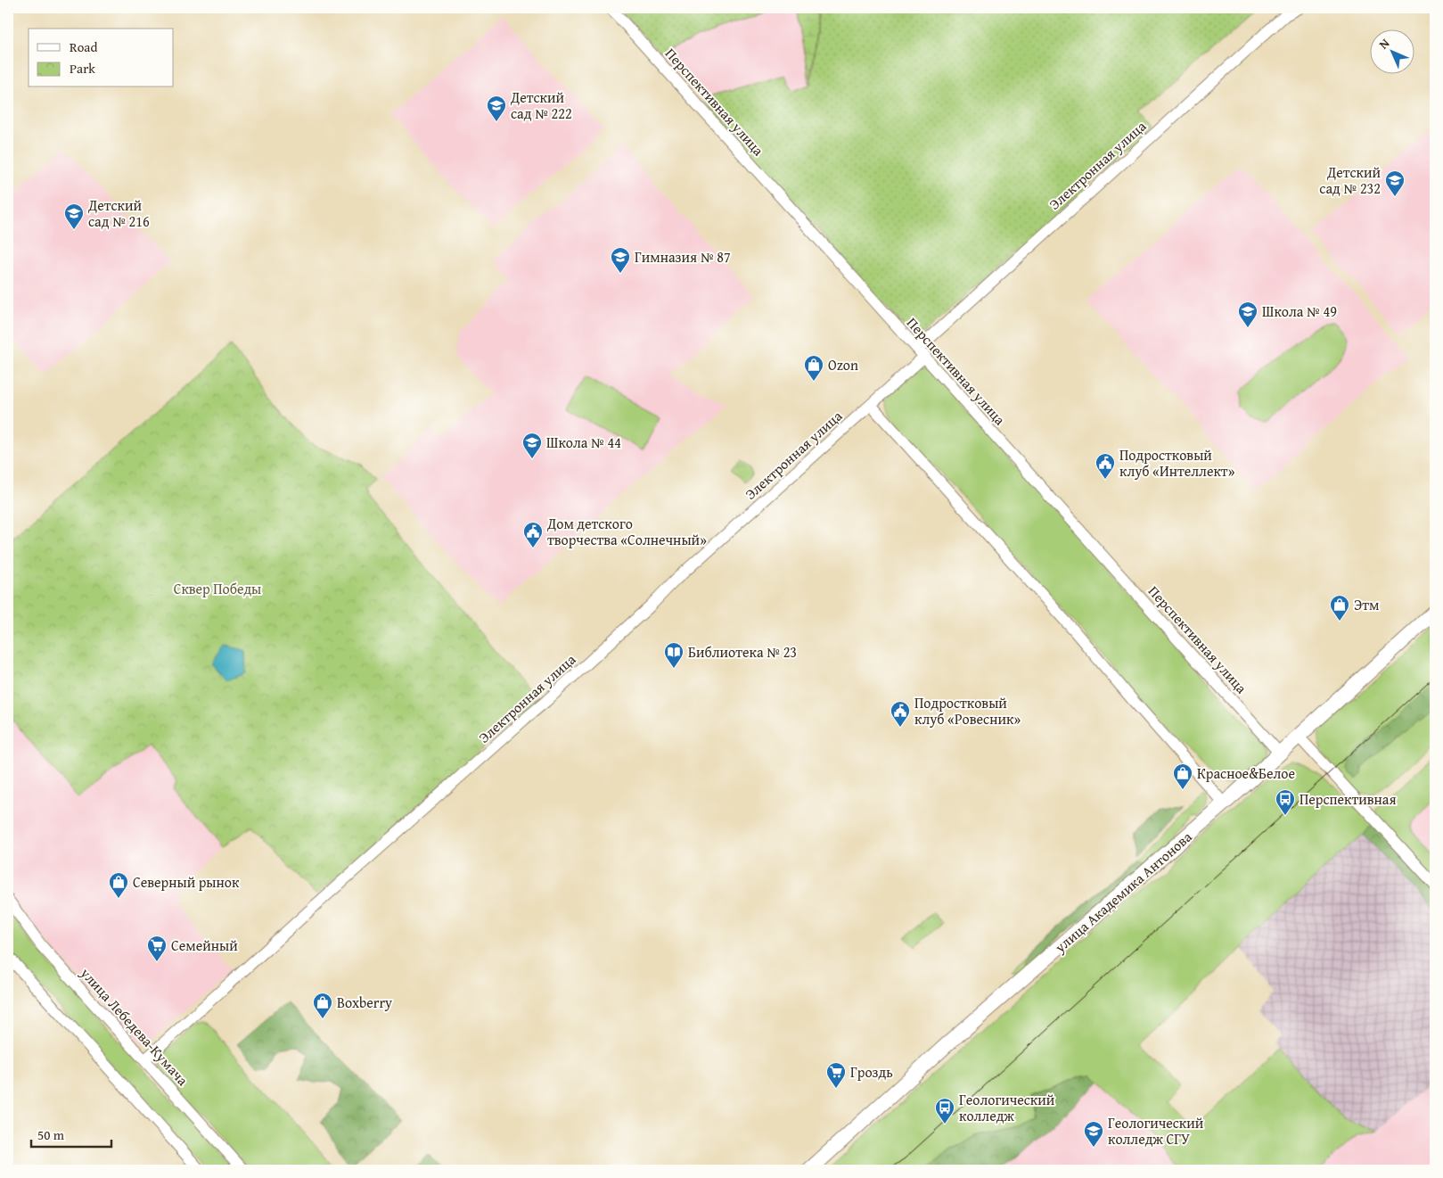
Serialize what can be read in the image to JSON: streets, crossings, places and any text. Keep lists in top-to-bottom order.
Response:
{
  "streets": {
    "main road": ["улица Академика Антонова"],
    "street": ["Перспективная улица", "Электронная улица", "улица Лебедева-Кумача"]
  },
  "crossings": [
    ["Перспективная улица", "Электронная улица"],
    ["Перспективная улица", "улица Академика Антонова"],
    ["Электронная улица", "улица Лебедева-Кумача"]
  ],
  "parks": ["Сквер Победы"],
  "places": {
    "school or university": [
      "Детский сад № 222",
      "Детский сад № 232",
      "Детский сад № 216",
      "Гимназия № 87",
      "Школа № 49",
      "Школа № 44",
      "Геологический колледж СГУ"
    ],
    "shop": [
      "Ozon",
      "Этм",
      "Красное&Белое",
      "Северный рынок",
      "Boxberry"
    ],
    "public building": ["Подростковый клуб «Интеллект»", "Дом детского творчества «Солнечный»", "Подростковый клуб «Ровесник»"],
    "library": ["Библиотека № 23"],
    "bus stop": ["Перспективная", "Геологический колледж"],
    "supermarket": ["Семейный", "Гроздь"]
  },
  "legend": ["Road", "Park"],
  "scale_bar": "50 m",
  "north": "top left"
}
